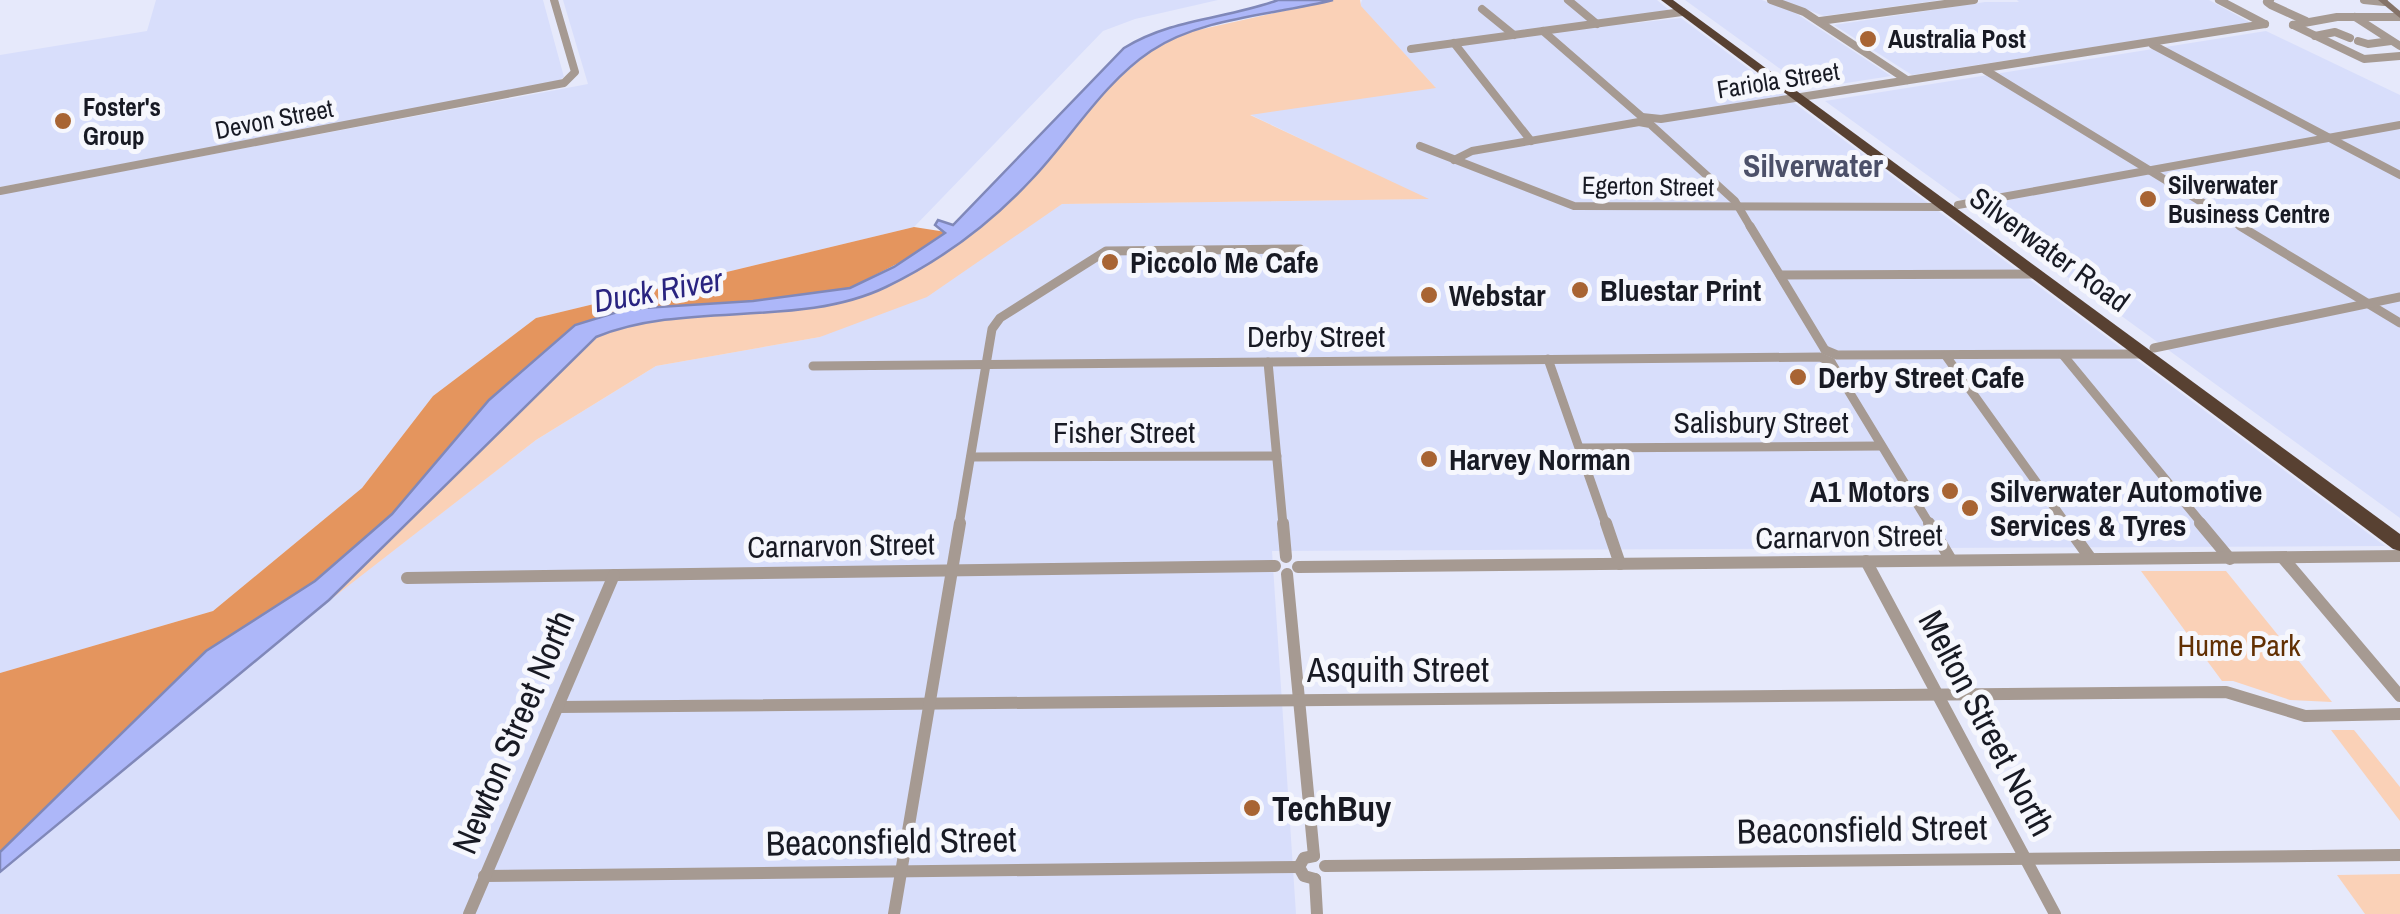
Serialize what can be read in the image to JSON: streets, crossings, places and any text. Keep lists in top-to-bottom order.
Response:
{
  "streets": {
    "highway": ["Silverwater Road"],
    "street": [
      "Fariola Street",
      "Devon Street",
      "Egerton Street",
      "Derby Street",
      "Salisbury Street",
      "Fisher Street",
      "Carnarvon Street",
      "Asquith Street",
      "Melton Street North",
      "Newton Street North",
      "Beaconsfield Street"
    ]
  },
  "crossings": [
    ["Fariola Street", "Egerton Street"],
    ["Fariola Street", "Silverwater Road"],
    ["Egerton Street", "Silverwater Road"],
    ["Silverwater Road", "Derby Street"],
    ["Carnarvon Street", "Melton Street North"],
    ["Carnarvon Street", "Newton Street North"],
    ["Asquith Street", "Melton Street North"],
    ["Asquith Street", "Newton Street North"],
    ["Melton Street North", "Beaconsfield Street"],
    ["Newton Street North", "Beaconsfield Street"]
  ],
  "districts": ["Silverwater"],
  "water": ["Duck River"],
  "parks": ["Hume Park"],
  "places": [
    "Australia Post",
    "Foster's Group",
    "Silverwater Business Centre",
    "Piccolo Me Cafe",
    "Bluestar Print",
    "Webstar",
    "Derby Street Cafe",
    "Harvey Norman",
    "A1 Motors",
    "Silverwater Automotive Services & Tyres",
    "TechBuy"
  ]
}
